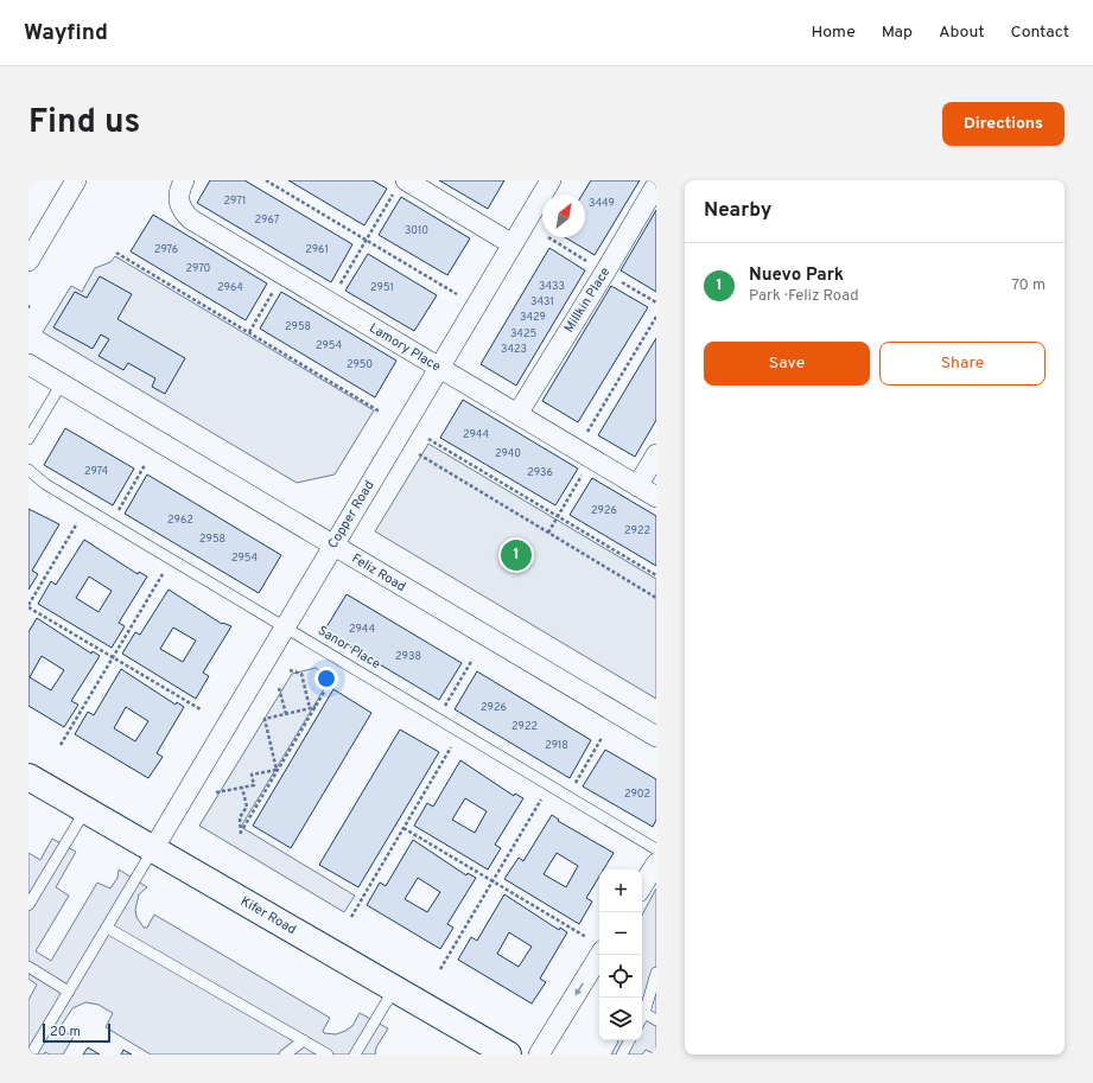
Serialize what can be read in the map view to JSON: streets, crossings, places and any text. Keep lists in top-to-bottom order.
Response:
{
  "streets": {
    "main road": ["Kifer Road"],
    "street": [
      "Millkin Place",
      "Lamory Place",
      "Copper Road",
      "Feliz Road"
    ],
    "lane": ["Sanor Place"]
  },
  "crossings": [
    ["Millkin Place", "Lamory Place"],
    ["Lamory Place", "Copper Road"],
    ["Copper Road", "Feliz Road"],
    ["Copper Road", "Sanor Place"],
    ["Copper Road", "Kifer Road"]
  ],
  "house_numbers": [
    "2971",
    "3449",
    "2967",
    "3010",
    "2976",
    "2961",
    "2970",
    "3433",
    "2964",
    "2951",
    "3431",
    "3429",
    "2958",
    "3425",
    "2954",
    "3423",
    "2950",
    "2944",
    "2940",
    "2974",
    "2936",
    "2926",
    "2962",
    "2922",
    "2958",
    "2954",
    "2944",
    "2938",
    "2926",
    "2922",
    "2918",
    "2902"
  ],
  "scale_bar": "20 m",
  "north": "top right",
  "page": {
    "header": "Wayfind",
    "nav": [
      "Home",
      "Map",
      "About",
      "Contact"
    ],
    "title": "Find us",
    "buttons": [
      "Directions",
      ["Save", "Share"]
    ],
    "heading": "Nearby",
    "list": [
      {
        "mark": "1",
        "name": "Nuevo Park",
        "note": "Park · Feliz Road",
        "value": "70 m"
      }
    ],
    "pins": "1",
    "map_buttons": ["+", "−"],
    "scale": "20 m"
  }
}
